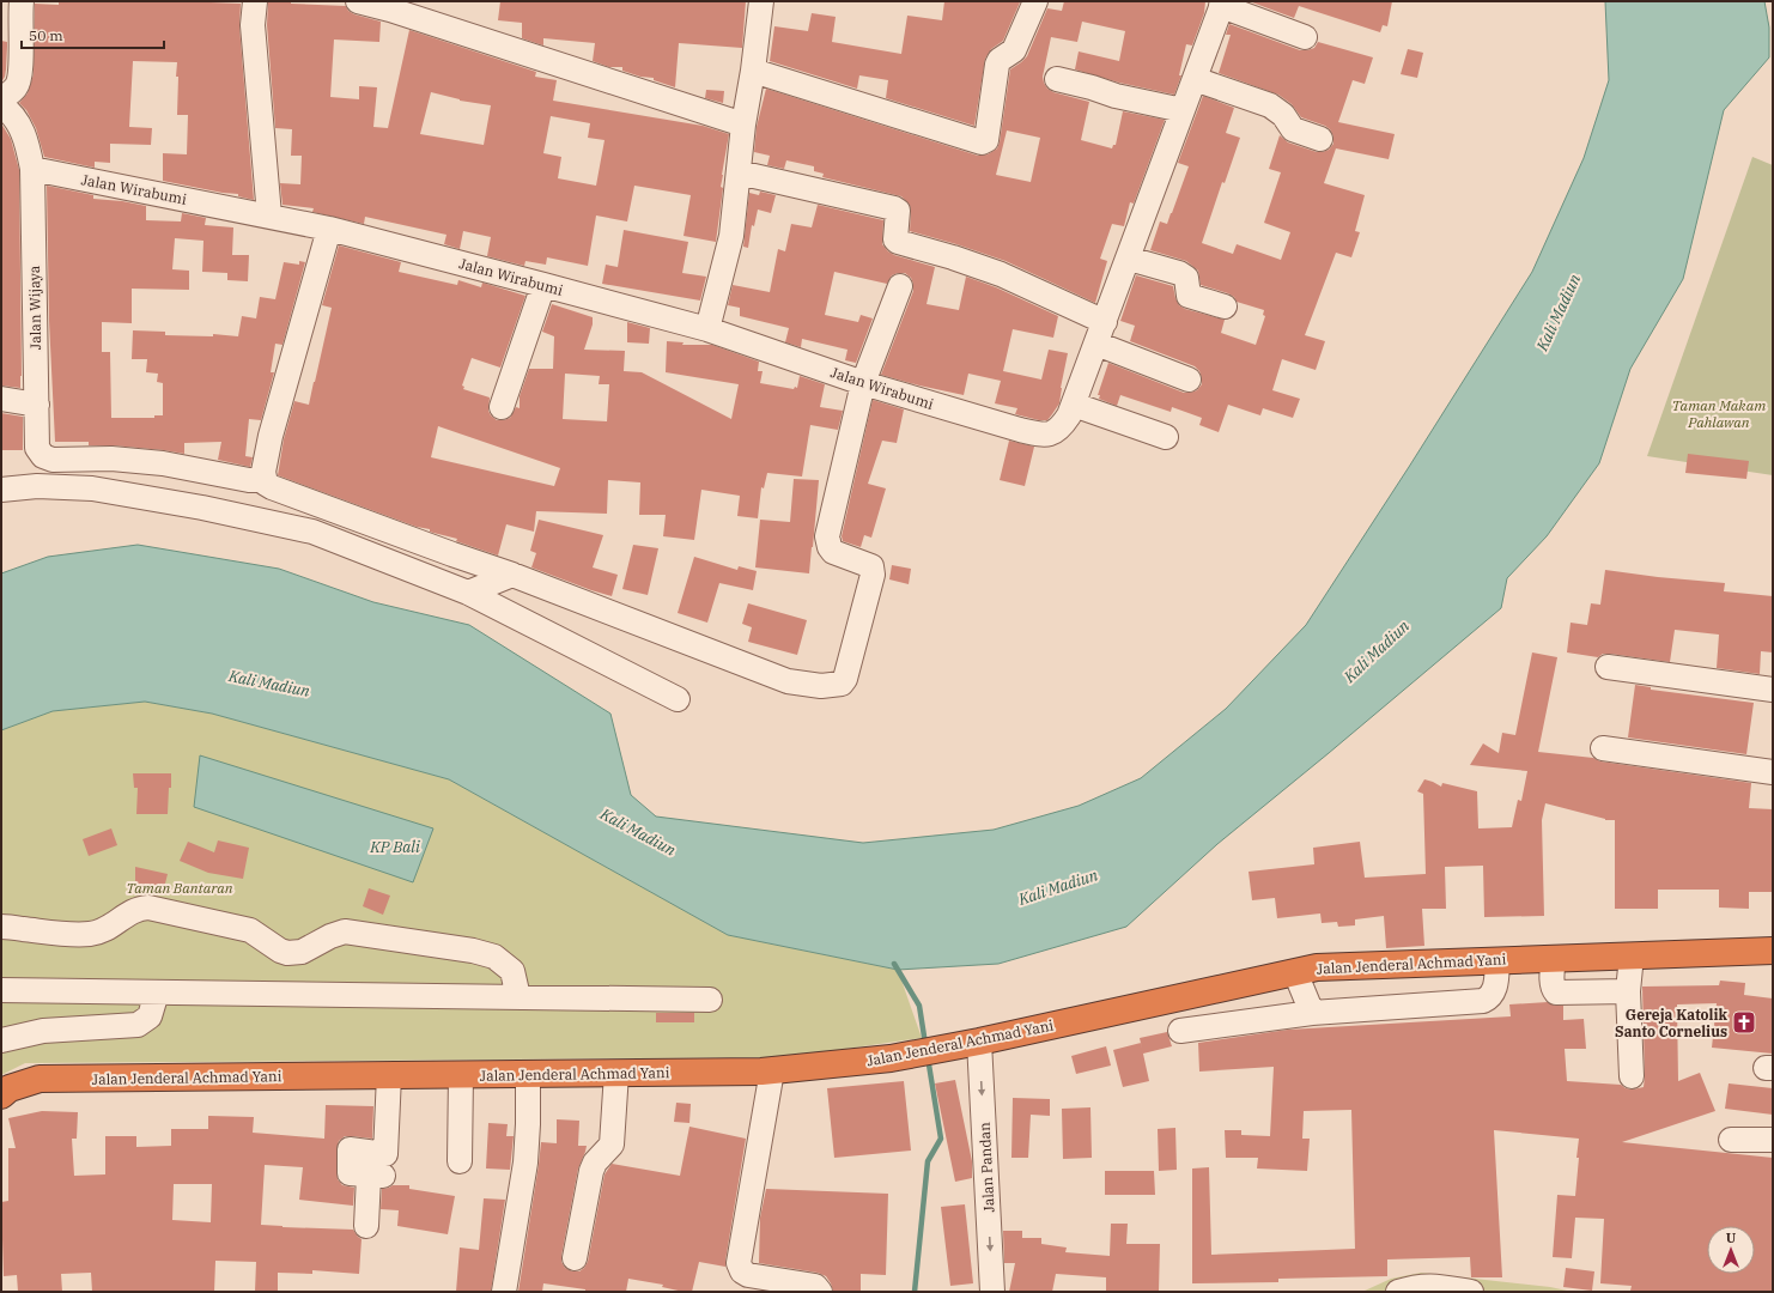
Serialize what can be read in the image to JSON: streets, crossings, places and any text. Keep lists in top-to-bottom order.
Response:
{
  "streets": {
    "highway": ["Jalan Jenderal Achmad Yani"],
    "street": ["Jalan Wirabumi", "Jalan Wijaya", "Jalan Pandan"]
  },
  "crossings": [
    ["Jalan Wirabumi", "Jalan Wijaya"],
    ["Jalan Jenderal Achmad Yani", "Jalan Pandan"]
  ],
  "one_way": ["Jalan Pandan"],
  "water": ["Kali Madiun", "KP Bali"],
  "parks": ["Taman Makam Pahlawan", "Taman Bantaran"],
  "places": {
    "church": ["Gereja Katolik Santo Cornelius"]
  },
  "scale_bar": "50 m",
  "north": "top"
}
